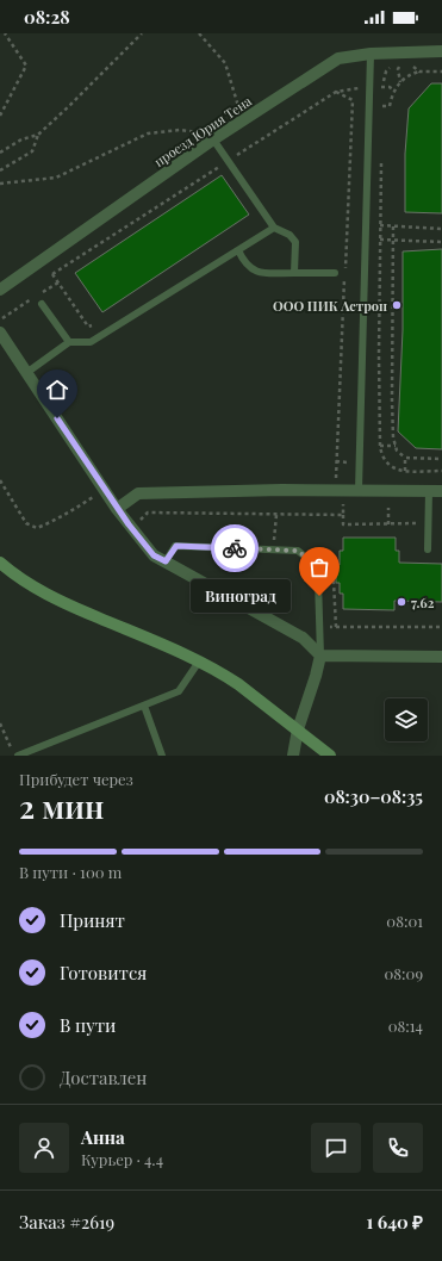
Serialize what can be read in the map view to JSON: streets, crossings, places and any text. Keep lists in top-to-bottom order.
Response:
{
  "streets": {
    "street": ["проезд Юрия Тена"]
  },
  "places": ["ООО ПИК Астрон", "Виноград", "7.62"],
  "page": {
    "status": "08:28",
    "bubble": "Виноград",
    "heading": ["2 мин", "Прибудет через", "08:30–08:35"],
    "panel": [
      "Анна",
      "Курьер · 4.4",
      "Заказ #2619",
      "1 640 ₽"
    ],
    "bar": "В пути · 100 m",
    "list": [
      ["Принят", "08:01"],
      ["Готовится", "08:09"],
      ["В пути", "08:14"],
      "Доставлен"
    ]
  }
}
